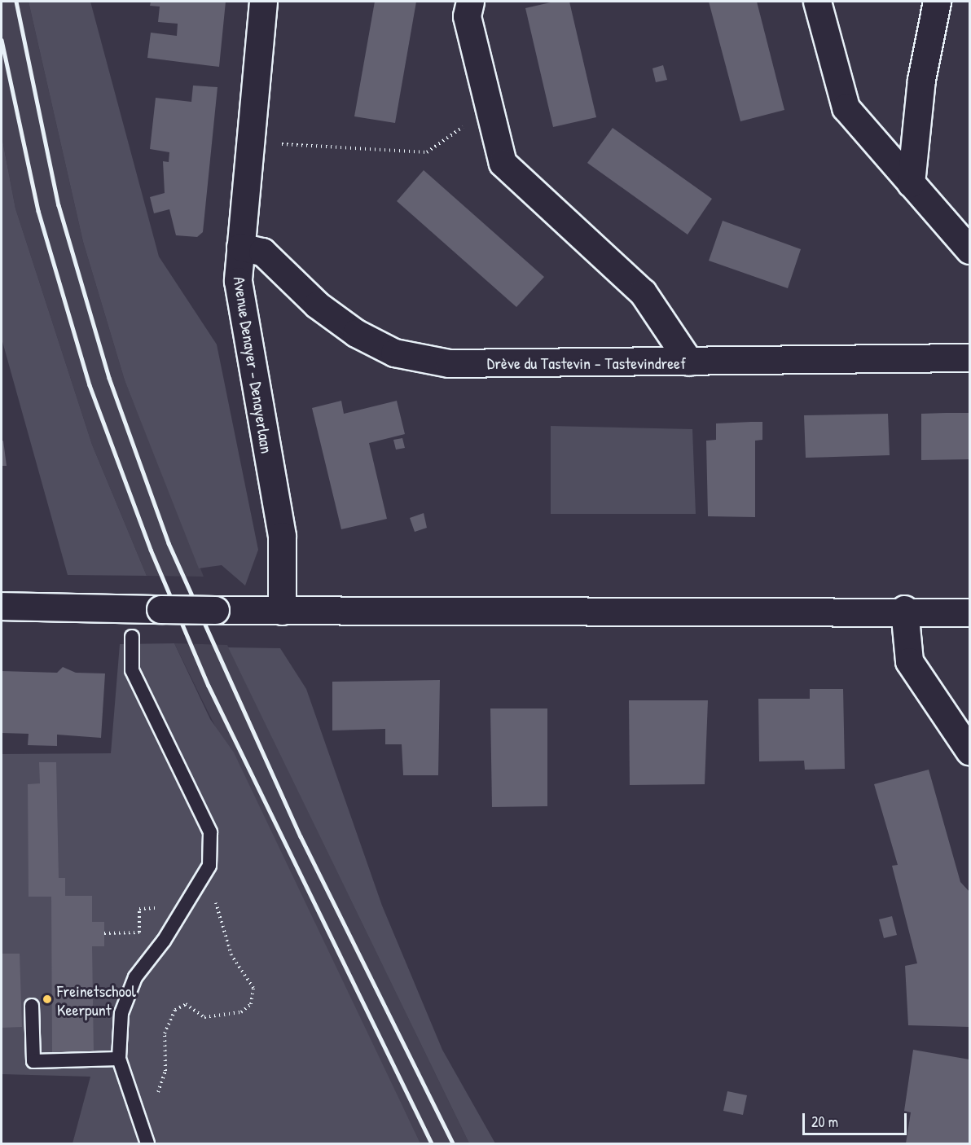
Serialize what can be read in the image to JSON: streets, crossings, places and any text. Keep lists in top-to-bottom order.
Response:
{
  "streets": {
    "street": ["Drève du Tastevin - Tastevindreef", "Avenue Denayer - Denayerlaan"]
  },
  "crossings": [
    ["Drève du Tastevin - Tastevindreef", "Avenue Denayer - Denayerlaan"]
  ],
  "places": ["Freinetschool Keerpunt"],
  "scale_bar": "20 m"
}
